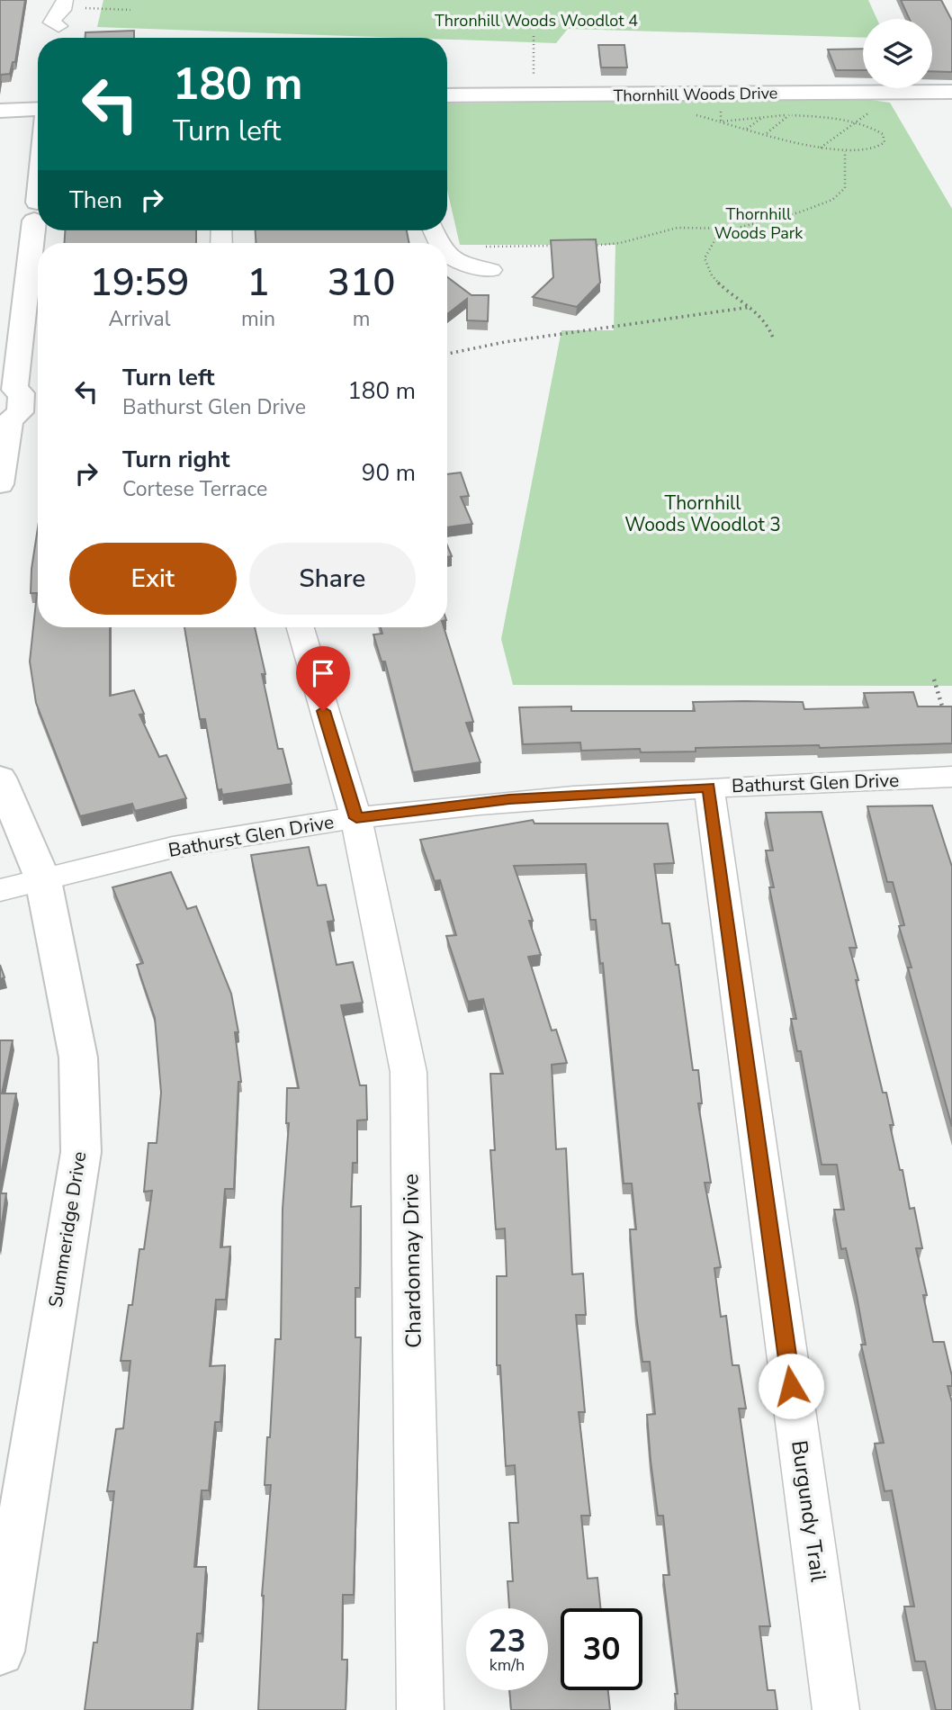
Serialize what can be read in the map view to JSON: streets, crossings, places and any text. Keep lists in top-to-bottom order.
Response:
{
  "streets": {
    "street": [
      "Thornhill Woods Drive",
      "Bathurst Glen Drive",
      "Summeridge Drive",
      "Chardonnay Drive",
      "Burgundy Trail"
    ]
  },
  "crossings": [
    ["Bathurst Glen Drive", "Summeridge Drive"],
    ["Bathurst Glen Drive", "Chardonnay Drive"],
    ["Bathurst Glen Drive", "Burgundy Trail"]
  ],
  "parks": ["Thronhill Woods Woodlot 4", "Thornhill Woods Park", "Thornhill Woods Woodlot 3"],
  "page": {
    "turn": ["180 m", "Turn left"],
    "then": "Then",
    "eta": [
      "19:59",
      "Arrival",
      "1",
      "min",
      "310",
      "m"
    ],
    "list": [
      {
        "name": "Turn left",
        "note": "Bathurst Glen Drive",
        "value": "180 m"
      },
      {
        "name": "Turn right",
        "note": "Cortese Terrace",
        "value": "90 m"
      }
    ],
    "buttons": ["Exit", "Share"],
    "speed": "23 km/h",
    "limit": "30"
  }
}
